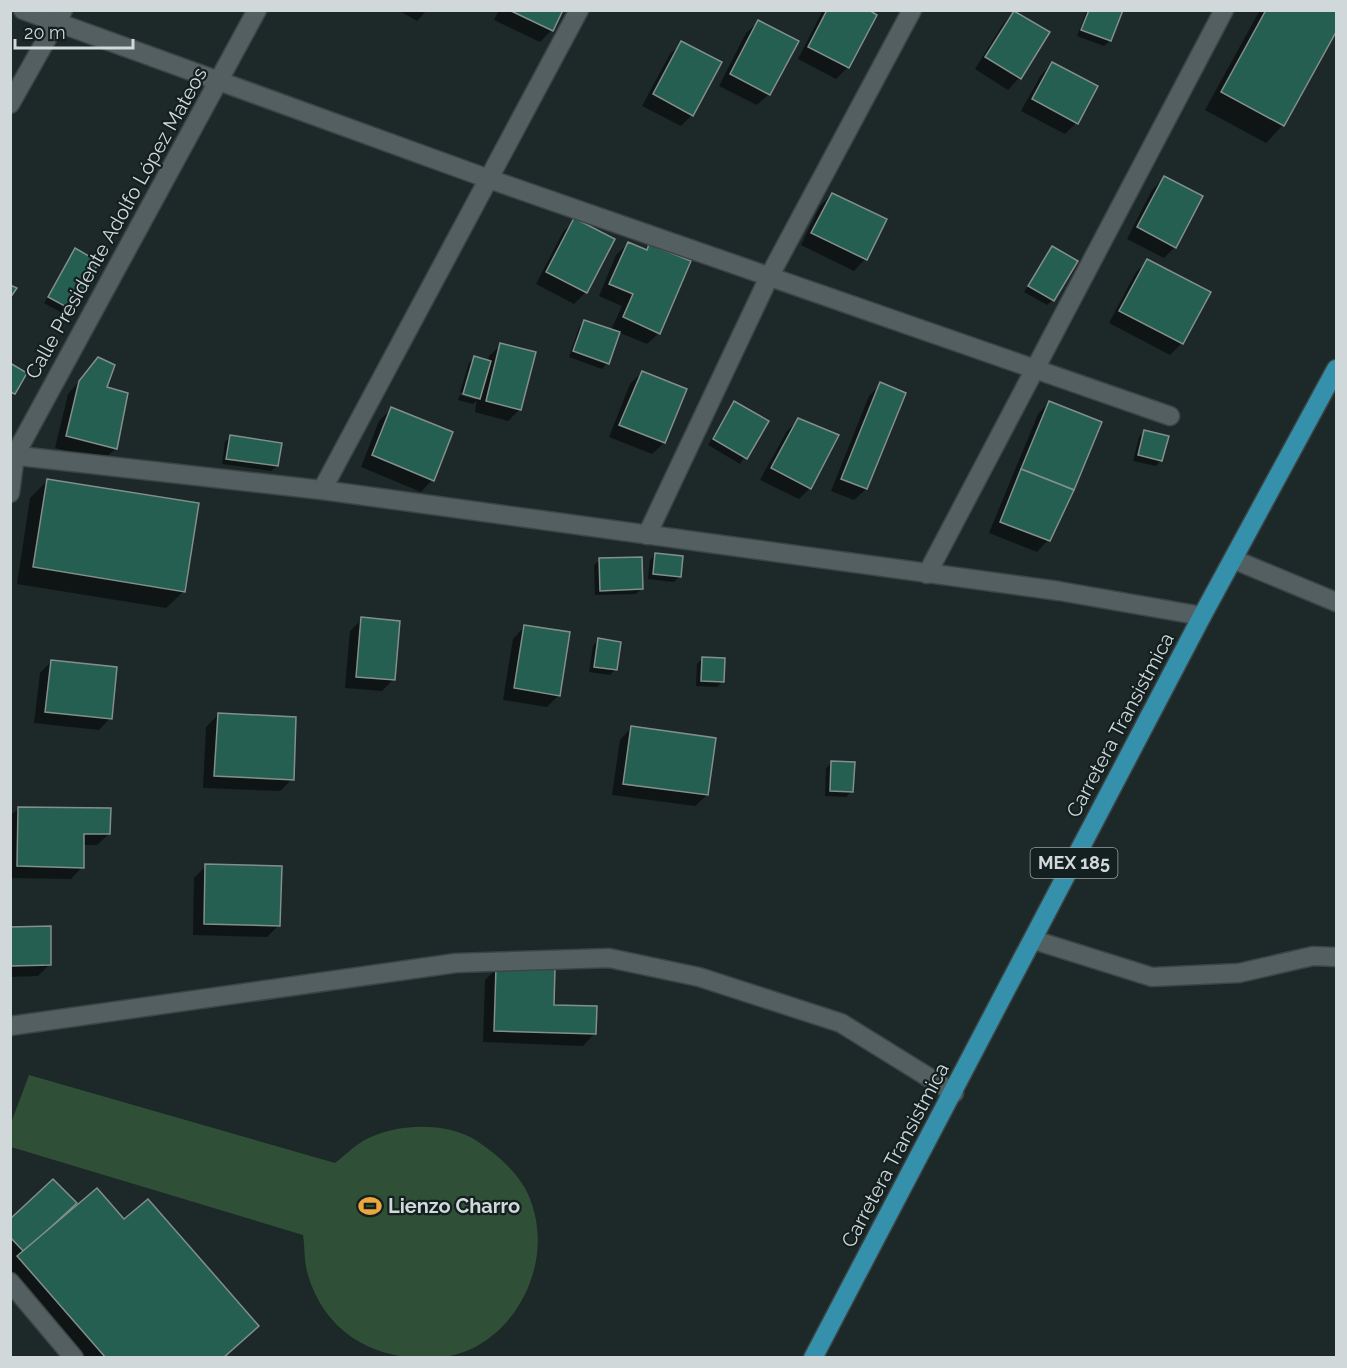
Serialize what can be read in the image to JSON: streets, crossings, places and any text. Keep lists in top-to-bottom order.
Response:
{
  "streets": {
    "main road": ["Carretera Transistmica", "MEX 185"],
    "street": ["Calle Presidente Adolfo López Mateos"]
  },
  "places": {
    "sports": ["Lienzo Charro"]
  },
  "scale_bar": "20 m"
}
